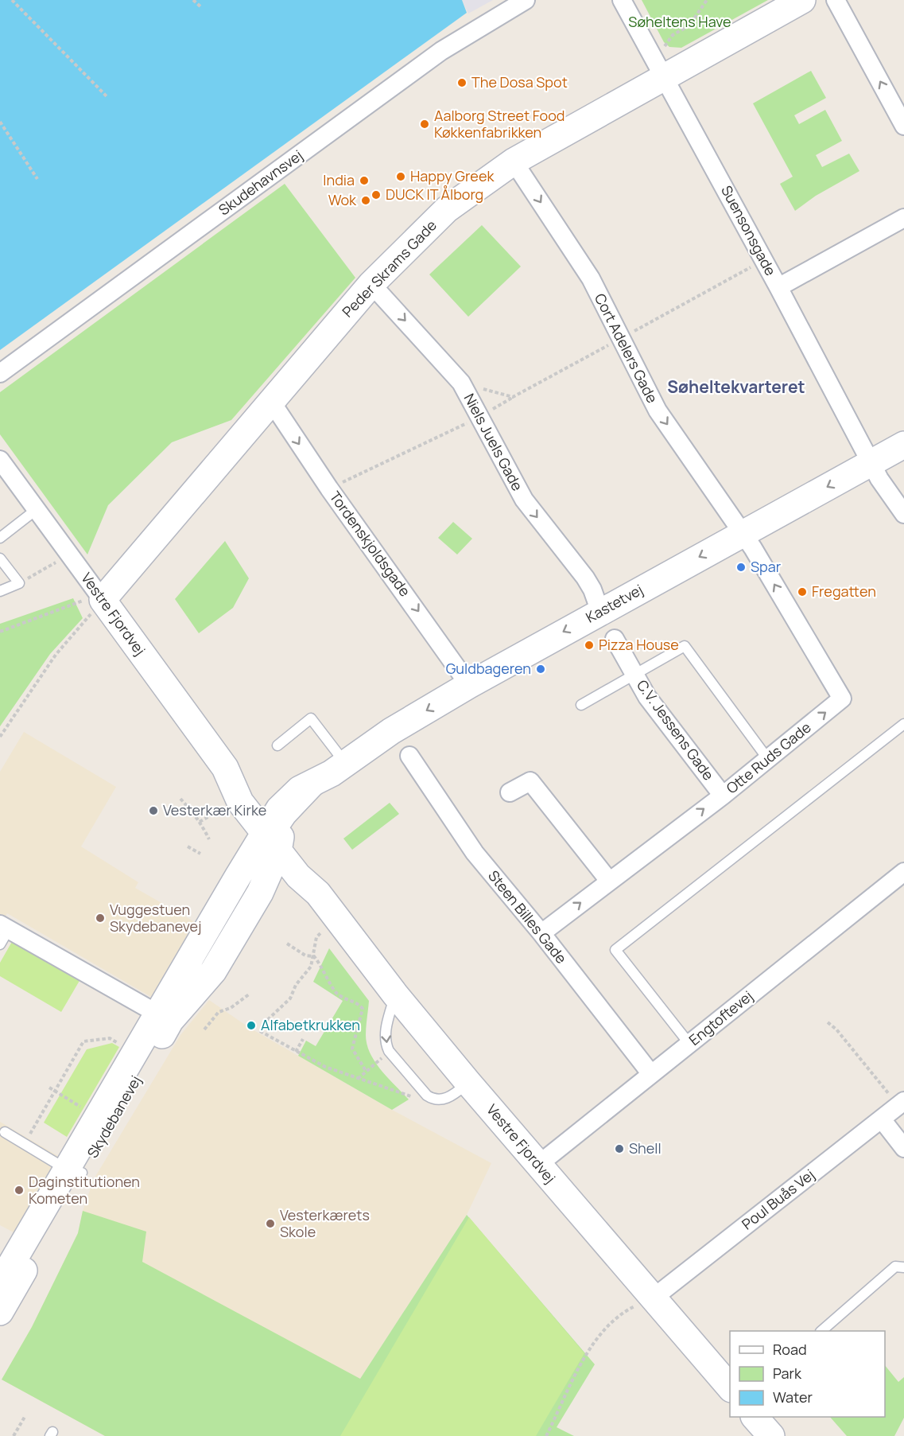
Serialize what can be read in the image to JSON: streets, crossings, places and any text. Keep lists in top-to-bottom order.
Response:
{
  "streets": {
    "street": [
      "Skudehavnsvej",
      "Suensonsgade",
      "Peder Skrams Gade",
      "Cort Adelers Gade",
      "Niels Juels Gade",
      "Tordenskjoldsgade",
      "Kastetvej",
      "Vestre Fjordvej",
      "C.V. Jessens Gade",
      "Otte Ruds Gade",
      "Steen Billes Gade",
      "Engtoftevej",
      "Skydebanevej",
      "Poul Buås Vej"
    ]
  },
  "crossings": [
    ["Suensonsgade", "Peder Skrams Gade"],
    ["Suensonsgade", "Kastetvej"],
    ["Peder Skrams Gade", "Cort Adelers Gade"],
    ["Peder Skrams Gade", "Niels Juels Gade"],
    ["Peder Skrams Gade", "Tordenskjoldsgade"],
    ["Peder Skrams Gade", "Vestre Fjordvej"],
    ["Cort Adelers Gade", "Kastetvej"],
    ["Cort Adelers Gade", "Otte Ruds Gade"],
    ["Niels Juels Gade", "Kastetvej"],
    ["Tordenskjoldsgade", "Kastetvej"],
    ["Kastetvej", "Vestre Fjordvej"],
    ["Kastetvej", "Otte Ruds Gade"],
    ["Kastetvej", "Skydebanevej"],
    ["Vestre Fjordvej", "Engtoftevej"],
    ["Vestre Fjordvej", "Skydebanevej"],
    ["Vestre Fjordvej", "Poul Buås Vej"],
    ["C.V. Jessens Gade", "Otte Ruds Gade"],
    ["Otte Ruds Gade", "Steen Billes Gade"],
    ["Steen Billes Gade", "Engtoftevej"]
  ],
  "one_way": [
    "Cort Adelers Gade",
    "Niels Juels Gade",
    "Tordenskjoldsgade",
    "Kastetvej"
  ],
  "districts": ["Søheltekvarteret"],
  "parks": ["Søheltens Have"],
  "places": [
    "The Dosa Spot",
    "Aalborg Street Food Køkkenfabrikken",
    "Happy Greek",
    "India",
    "DUCK IT Ålborg",
    "Wok",
    "Spar",
    "Fregatten",
    "Pizza House",
    "Guldbageren",
    "Vesterkær Kirke",
    "Vuggestuen Skydebanevej",
    "Alfabetkrukken",
    "Shell",
    "Daginstitutionen Kometen",
    "Vesterkærets Skole"
  ],
  "legend": ["Road", "Park", "Water"]
}
